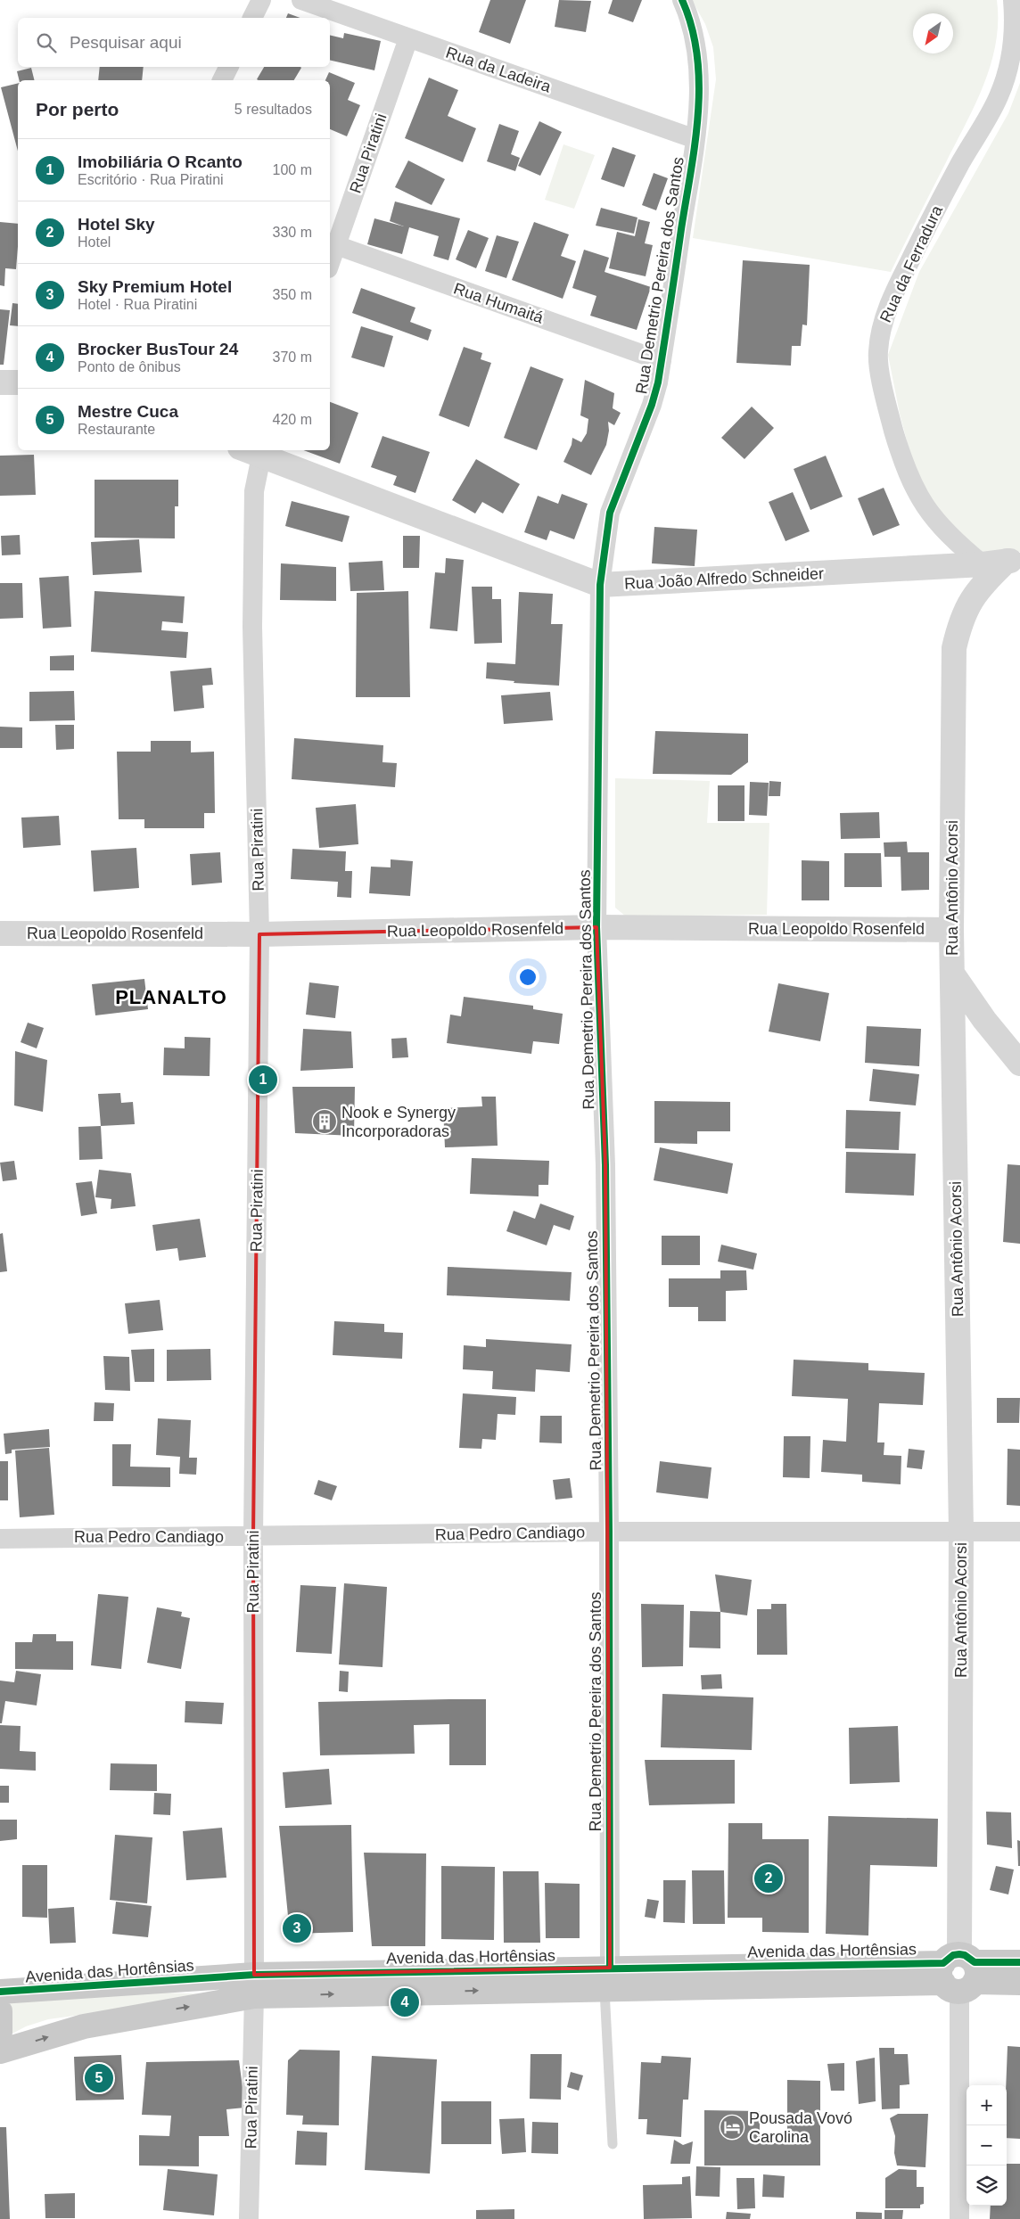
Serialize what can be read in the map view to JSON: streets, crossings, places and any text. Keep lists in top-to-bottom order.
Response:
{
  "streets": {
    "main road": ["Avenida das Hortênsias"],
    "street": [
      "Rua da Ladeira",
      "Rua Piratini",
      "Rua da Ferradura",
      "Rua Demetrio Pereira dos Santos",
      "Rua Humaitá",
      "Rua João Alfredo Schneider",
      "Rua Antônio Acorsi",
      "Rua Leopoldo Rosenfeld",
      "Rua Pedro Candiago"
    ]
  },
  "crossings": [
    ["Rua da Ladeira", "Rua Piratini"],
    ["Rua da Ladeira", "Rua Demetrio Pereira dos Santos"],
    ["Rua Piratini", "Rua Humaitá"],
    ["Rua Piratini", "Rua João Alfredo Schneider"],
    ["Rua Piratini", "Rua Leopoldo Rosenfeld"],
    ["Rua Piratini", "Rua Pedro Candiago"],
    ["Rua Piratini", "Avenida das Hortênsias"],
    ["Rua da Ferradura", "Rua João Alfredo Schneider"],
    ["Rua da Ferradura", "Rua Antônio Acorsi"],
    ["Rua Demetrio Pereira dos Santos", "Rua Humaitá"],
    ["Rua Demetrio Pereira dos Santos", "Rua João Alfredo Schneider"],
    ["Rua Demetrio Pereira dos Santos", "Rua Leopoldo Rosenfeld"],
    ["Rua Demetrio Pereira dos Santos", "Rua Pedro Candiago"],
    ["Rua Demetrio Pereira dos Santos", "Avenida das Hortênsias"],
    ["Rua João Alfredo Schneider", "Rua Antônio Acorsi"],
    ["Rua Antônio Acorsi", "Rua Leopoldo Rosenfeld"],
    ["Rua Antônio Acorsi", "Rua Pedro Candiago"],
    ["Rua Antônio Acorsi", "Avenida das Hortênsias"]
  ],
  "districts": ["PLANALTO"],
  "places": {
    "building": ["Nook e Synergy Incorporadoras"],
    "hotel": ["Pousada Vovó Carolina"]
  },
  "north": "bottom left",
  "page": {
    "search": "Pesquisar aqui",
    "heading": ["Por perto", "5 resultados"],
    "list": [
      {
        "mark": "1",
        "name": "Imobiliária O Rcanto",
        "note": "Escritório · Rua Piratini",
        "value": "100 m"
      },
      {
        "mark": "2",
        "name": "Hotel Sky",
        "note": "Hotel",
        "value": "330 m"
      },
      {
        "mark": "3",
        "name": "Sky Premium Hotel",
        "note": "Hotel · Rua Piratini",
        "value": "350 m"
      },
      {
        "mark": "4",
        "name": "Brocker BusTour 24",
        "note": "Ponto de ônibus",
        "value": "370 m"
      },
      {
        "mark": "5",
        "name": "Mestre Cuca",
        "note": "Restaurante",
        "value": "420 m"
      }
    ],
    "pins": [
      "1",
      "2",
      "3",
      "4",
      "5"
    ],
    "map_buttons": ["+", "−"]
  }
}
